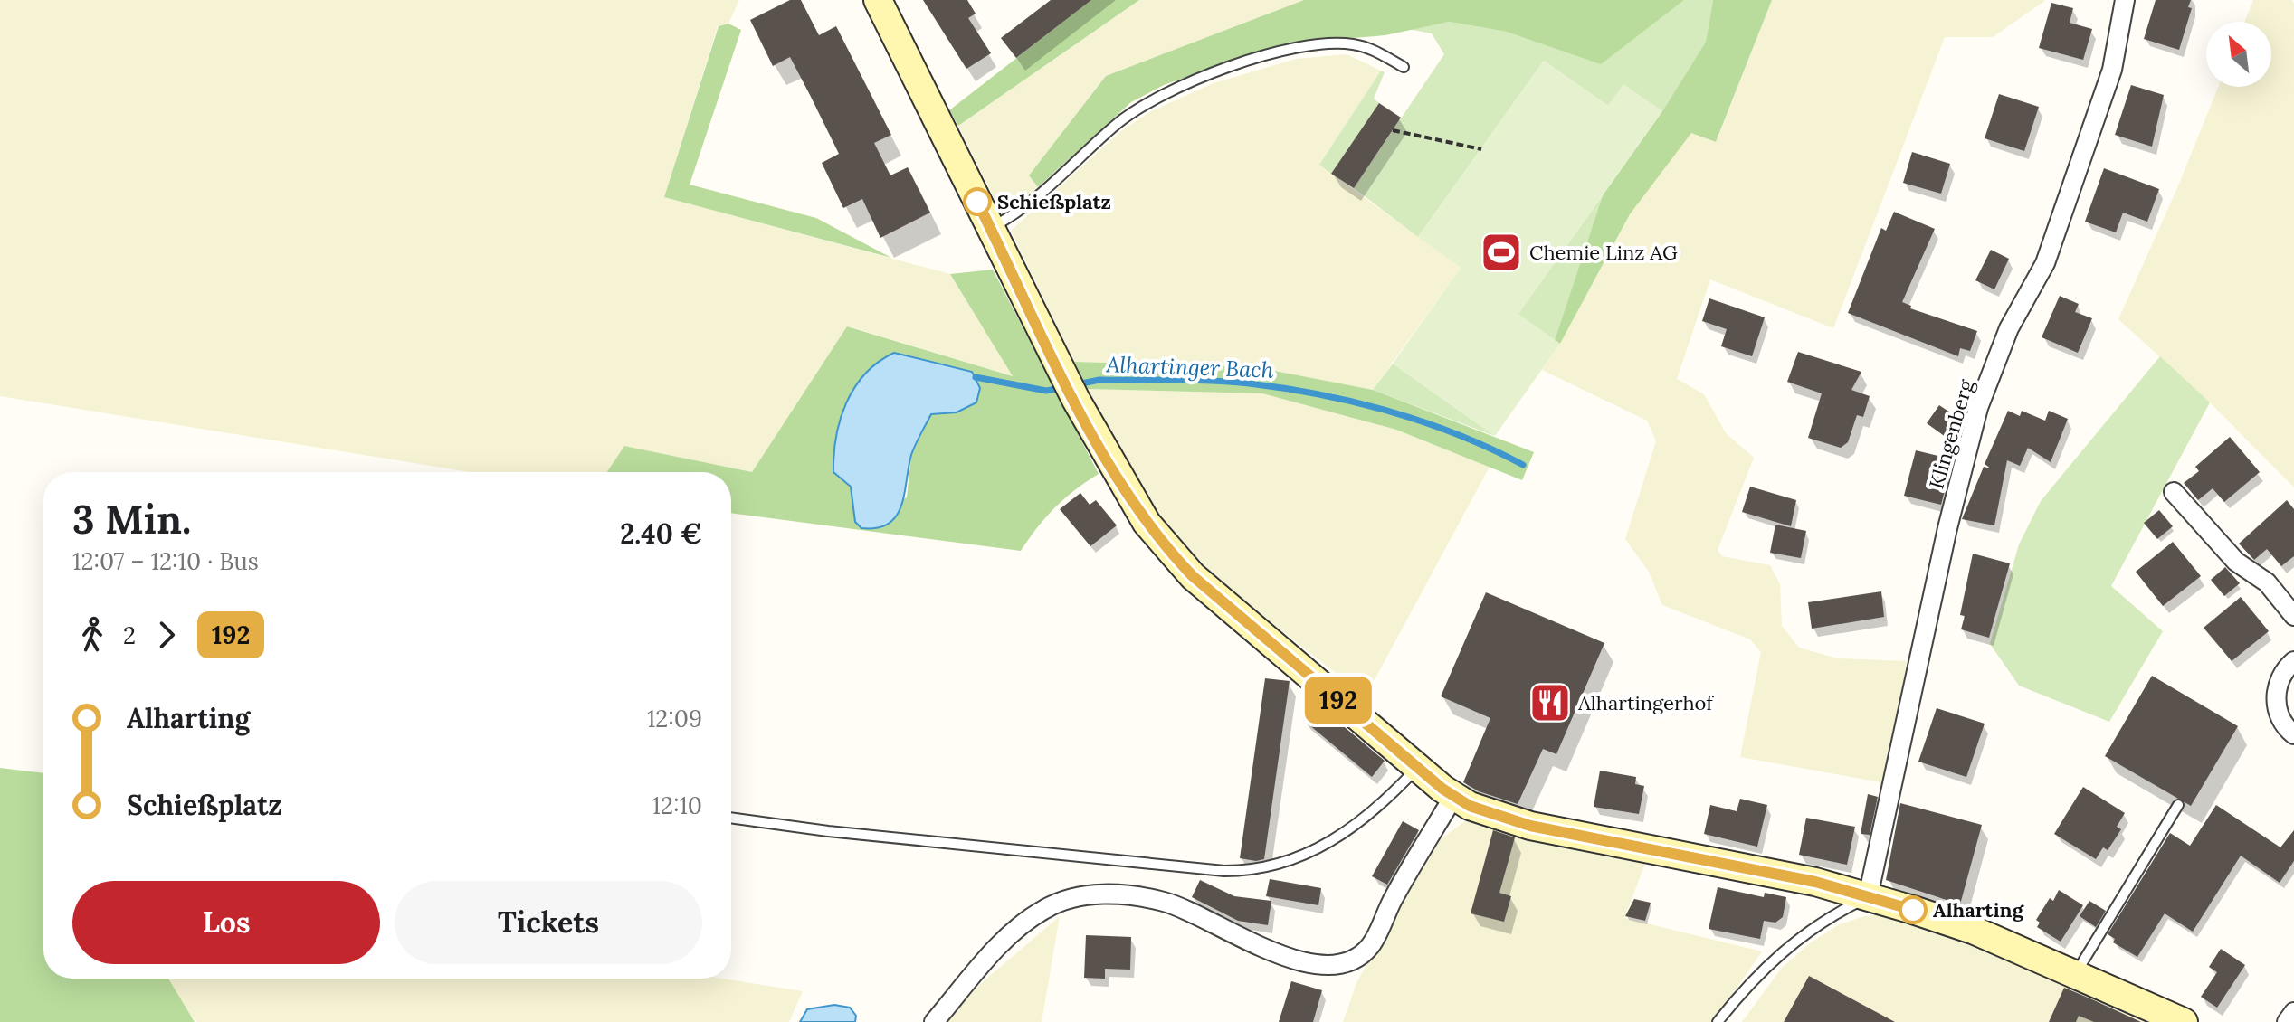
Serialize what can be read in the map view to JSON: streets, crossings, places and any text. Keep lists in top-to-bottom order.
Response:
{
  "streets": {
    "street": ["Klingenberg"]
  },
  "water": ["Alhartinger Bach"],
  "places": {
    "other": ["Schießplatz", "Alharting"],
    "sports": ["Chemie Linz AG"],
    "restaurant": ["Alhartingerhof"]
  },
  "lines": ["bus line 192"],
  "north": "top left",
  "page": {
    "on_map": "192",
    "heading": ["3 Min.", "12:07 – 12:10 · Bus", "2.40 €"],
    "legs": ["2", "192"],
    "list": [
      {
        "name": "Alharting",
        "value": "12:09"
      },
      {
        "name": "Schießplatz",
        "value": "12:10"
      }
    ],
    "buttons": ["Los", "Tickets"]
  }
}
